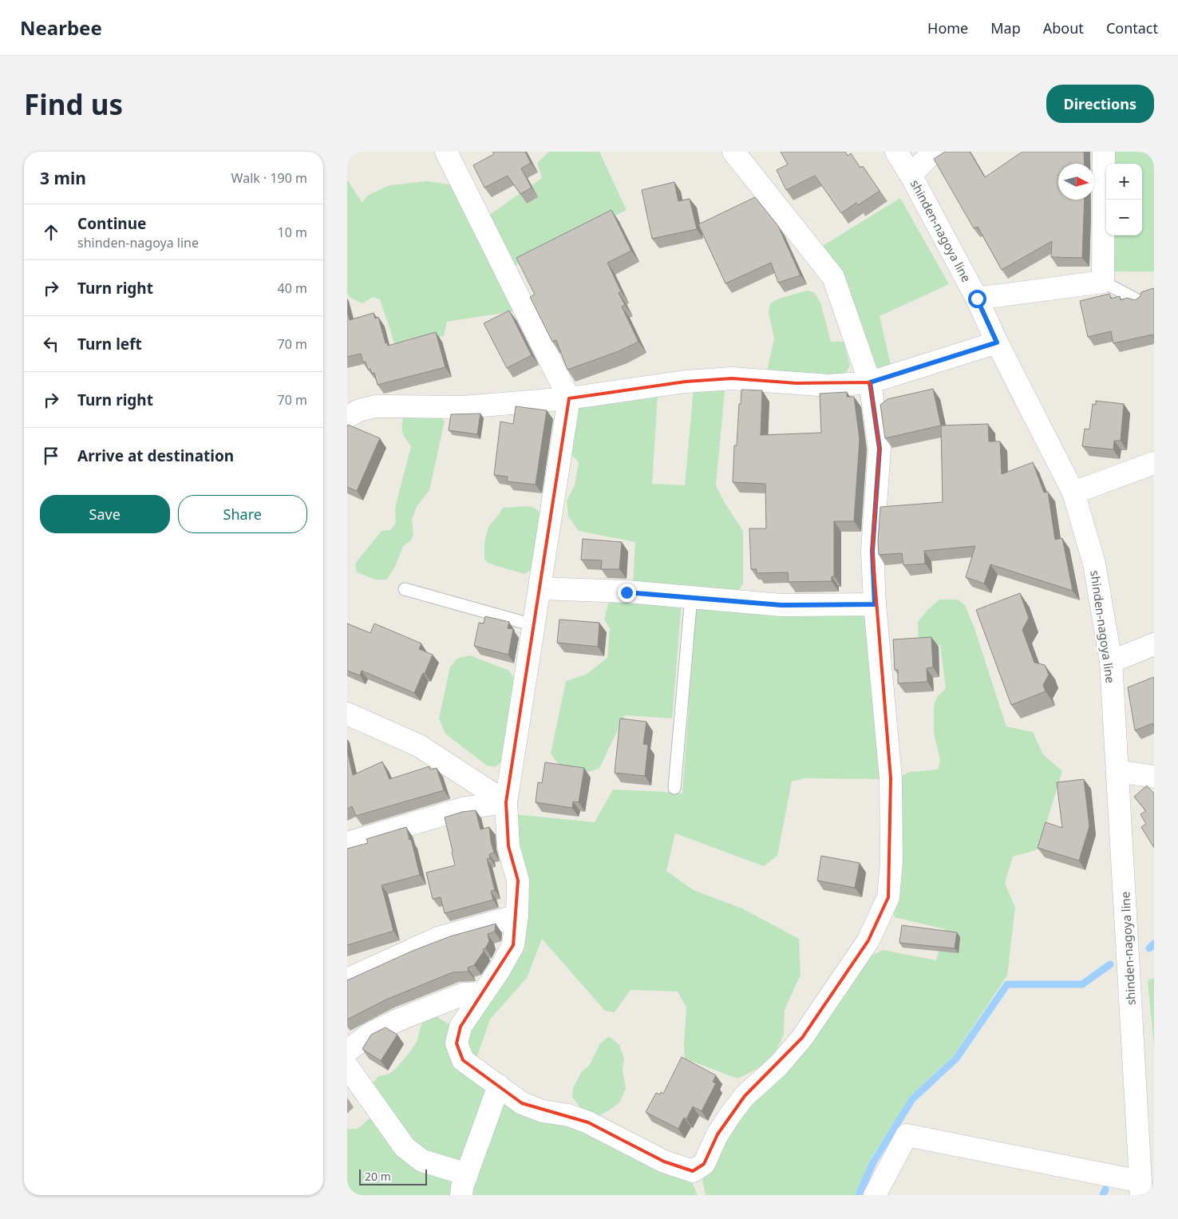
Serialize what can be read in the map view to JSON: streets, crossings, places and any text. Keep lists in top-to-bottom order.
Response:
{
  "streets": {
    "street": ["shinden-nagoya line"]
  },
  "scale_bar": "20 m",
  "north": "right",
  "page": {
    "header": "Nearbee",
    "nav": [
      "Home",
      "Map",
      "About",
      "Contact"
    ],
    "buttons": [
      "Directions",
      ["Save", "Share"]
    ],
    "title": "Find us",
    "heading": ["3 min", "Walk · 190 m"],
    "map_buttons": ["+", "−"],
    "list": [
      ["Continue", "shinden-nagoya line", "10 m"],
      ["Turn right", "40 m"],
      ["Turn left", "70 m"],
      ["Turn right", "70 m"],
      "Arrive at destination"
    ],
    "scale": "20 m"
  }
}
